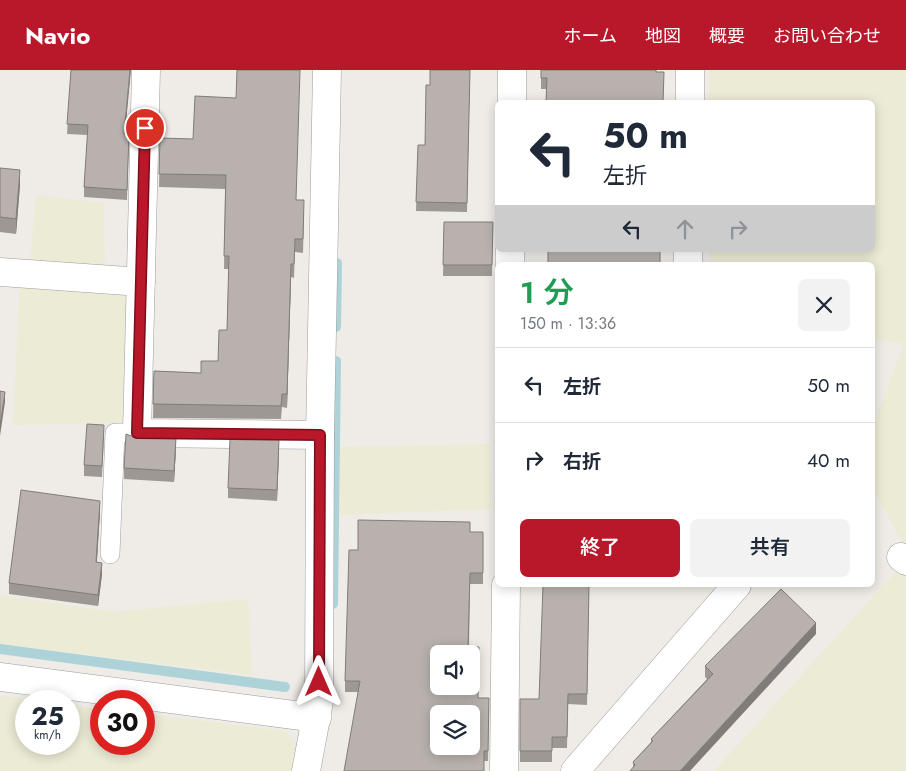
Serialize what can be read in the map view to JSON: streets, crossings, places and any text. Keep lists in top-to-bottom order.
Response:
{
  "page": {
    "header": "Navio",
    "nav": [
      "ホーム",
      "地図",
      "概要",
      "お問い合わせ"
    ],
    "turn": ["50 m", "左折"],
    "heading": ["1 分", "150 m · 13:36"],
    "list": [
      {
        "name": "左折",
        "value": "50 m"
      },
      {
        "name": "右折",
        "value": "40 m"
      }
    ],
    "buttons": ["終了", "共有"],
    "speed": "25 km/h",
    "limit": "30"
  }
}
